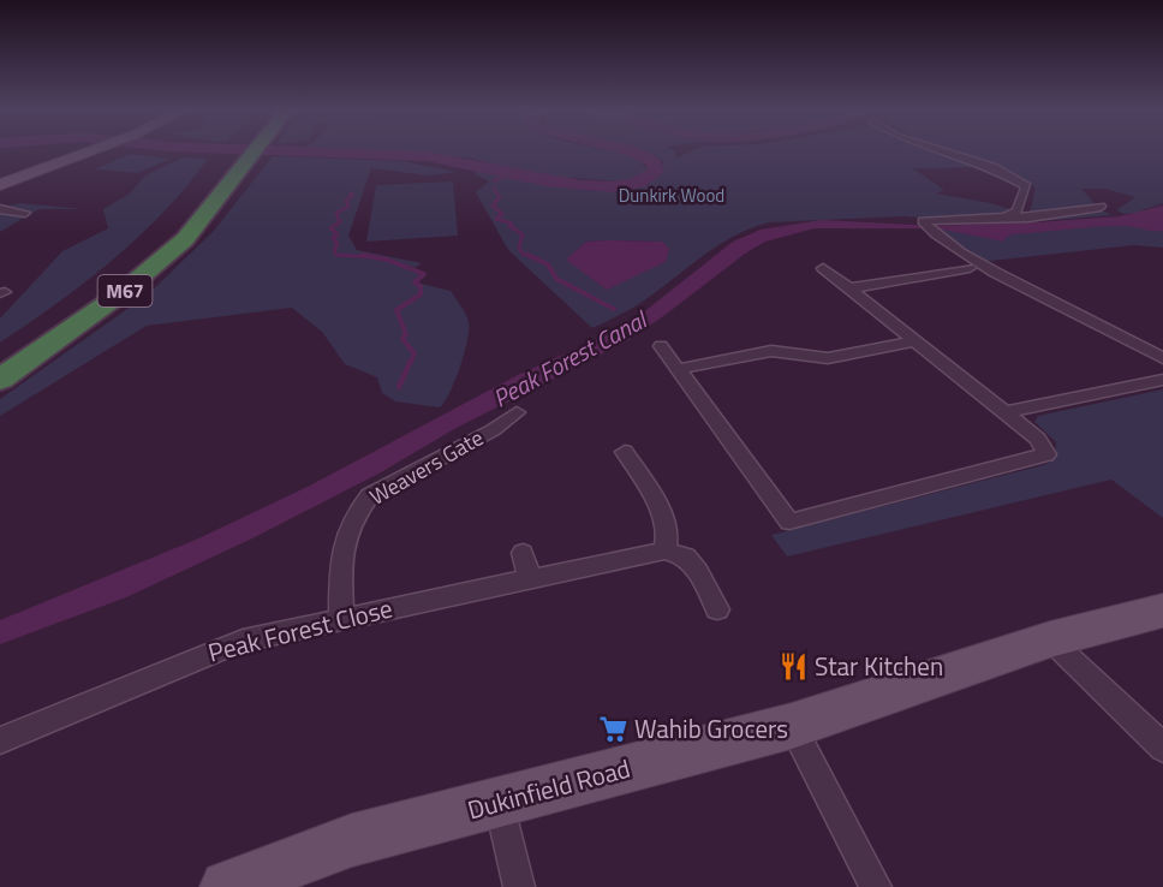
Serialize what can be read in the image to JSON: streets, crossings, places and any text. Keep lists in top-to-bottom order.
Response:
{
  "streets": {
    "highway": ["M67"],
    "main road": ["Dukinfield Road"],
    "street": ["Weavers Gate", "Peak Forest Close"]
  },
  "crossings": [
    ["Weavers Gate", "Peak Forest Close"]
  ],
  "water": ["Peak Forest Canal"],
  "parks": ["Dunkirk Wood"],
  "places": {
    "restaurant": ["Star Kitchen"],
    "supermarket": ["Wahib Grocers"]
  }
}
